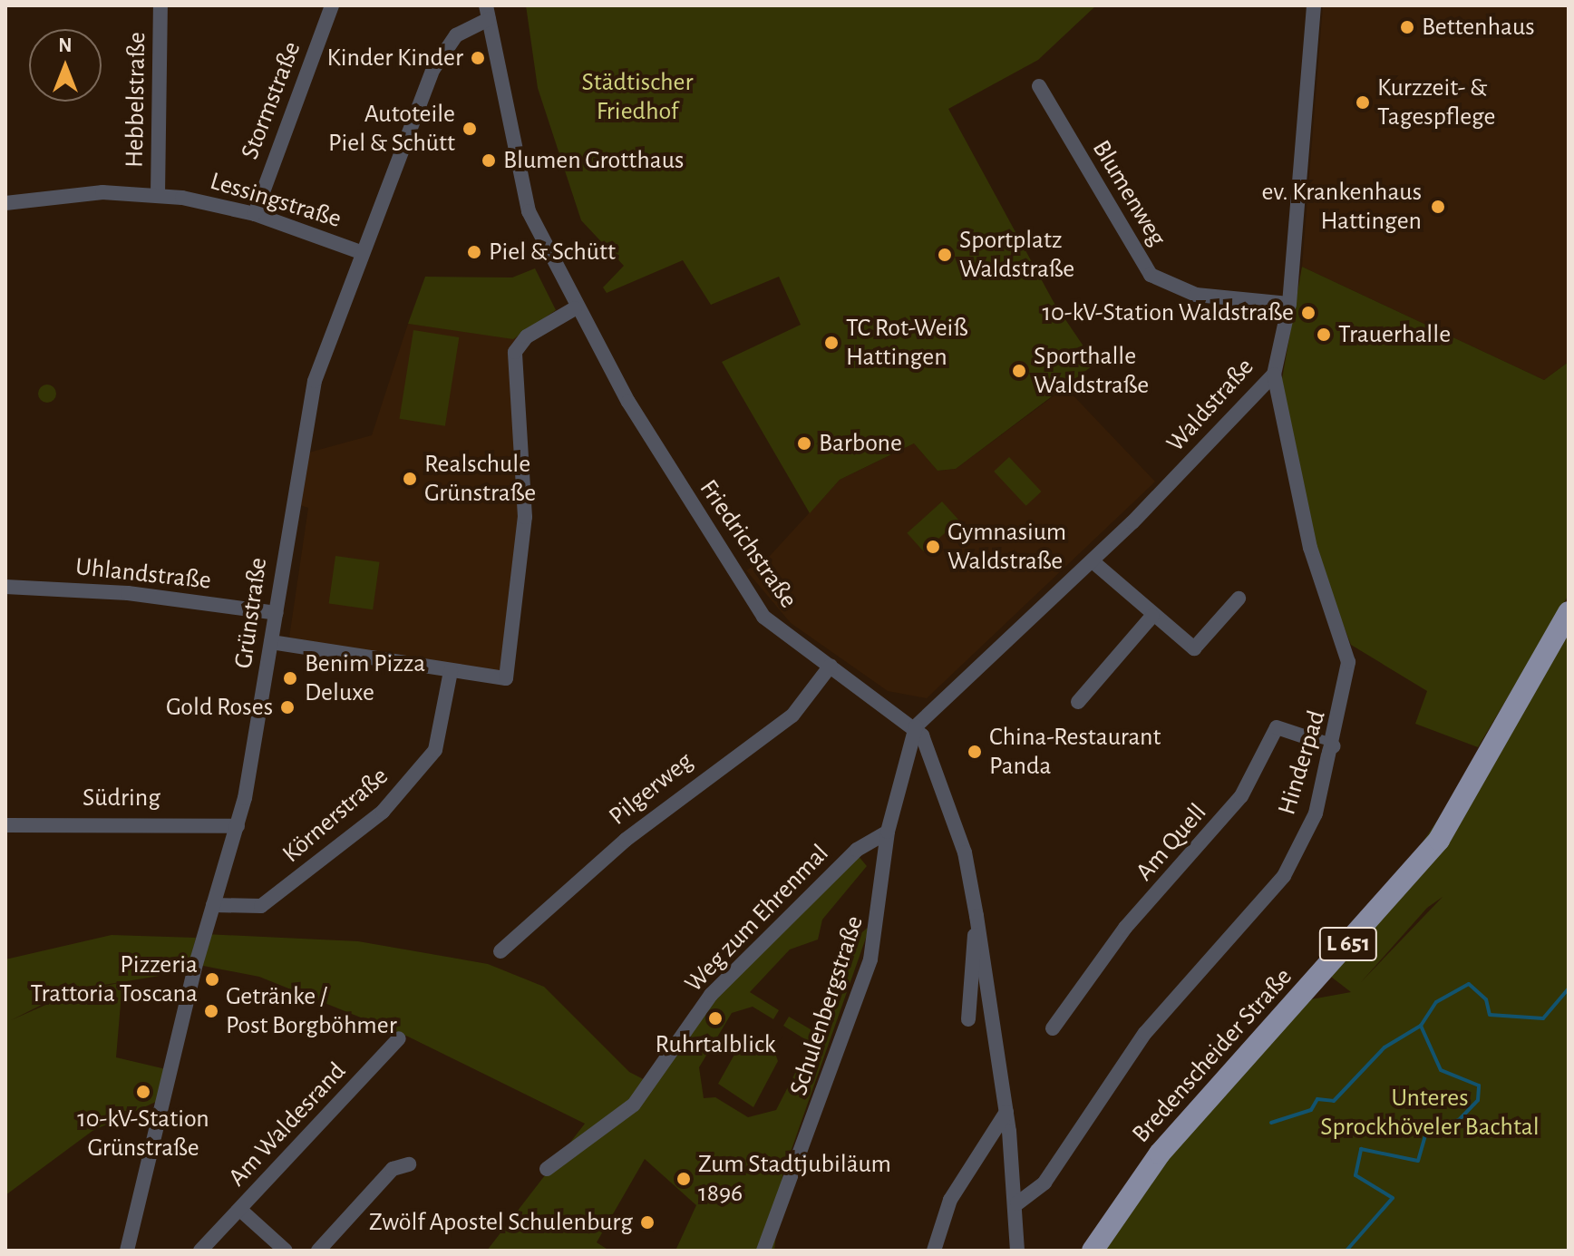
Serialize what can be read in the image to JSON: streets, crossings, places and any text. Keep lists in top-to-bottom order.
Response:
{
  "streets": {
    "main road": ["L 651", "Bredenscheider Straße"],
    "street": [
      "Hebbelstraße",
      "Stormstraße",
      "Blumenweg",
      "Lessingstraße",
      "Waldstraße",
      "Friedrichstraße",
      "Uhlandstraße",
      "Grünstraße",
      "Hinderpad",
      "Pilgerweg",
      "Südring",
      "Körnerstraße",
      "Am Quell",
      "Weg zum Ehrenmal",
      "Schulenbergstraße",
      "Am Waldesrand"
    ]
  },
  "crossings": [
    ["Hebbelstraße", "Lessingstraße"],
    ["Stormstraße", "Lessingstraße"],
    ["Blumenweg", "Waldstraße"],
    ["Lessingstraße", "Grünstraße"],
    ["Waldstraße", "Friedrichstraße"],
    ["Waldstraße", "Hinderpad"],
    ["Waldstraße", "Schulenbergstraße"],
    ["Friedrichstraße", "Grünstraße"],
    ["Friedrichstraße", "Pilgerweg"],
    ["Friedrichstraße", "Schulenbergstraße"],
    ["Uhlandstraße", "Grünstraße"],
    ["Grünstraße", "Südring"],
    ["Grünstraße", "Körnerstraße"],
    ["Hinderpad", "Am Quell"],
    ["Weg zum Ehrenmal", "Schulenbergstraße"]
  ],
  "parks": ["Städtischer Friedhof", "Unteres Sprockhöveler Bachtal"],
  "places": [
    "Bettenhaus",
    "Kinder Kinder",
    "Kurzzeit- & Tagespflege",
    "Autoteile Piel & Schütt",
    "Blumen Grotthaus",
    "ev. Krankenhaus Hattingen",
    "Piel & Schütt",
    "Sportplatz Waldstraße",
    "10-kV-Station Waldstraße",
    "Trauerhalle",
    "TC Rot-Weiß Hattingen",
    "Sporthalle Waldstraße",
    "Barbone",
    "Realschule Grünstraße",
    "Gymnasium Waldstraße",
    "Benim Pizza Deluxe",
    "Gold Roses",
    "China-Restaurant Panda",
    "Pizzeria Trattoria Toscana",
    "Getränke / Post Borgböhmer",
    "Ruhrtalblick",
    "10-kV-Station Grünstraße",
    "Zum Stadtjubiläum 1896",
    "Zwölf Apostel Schulenburg"
  ],
  "north": "top"
}
